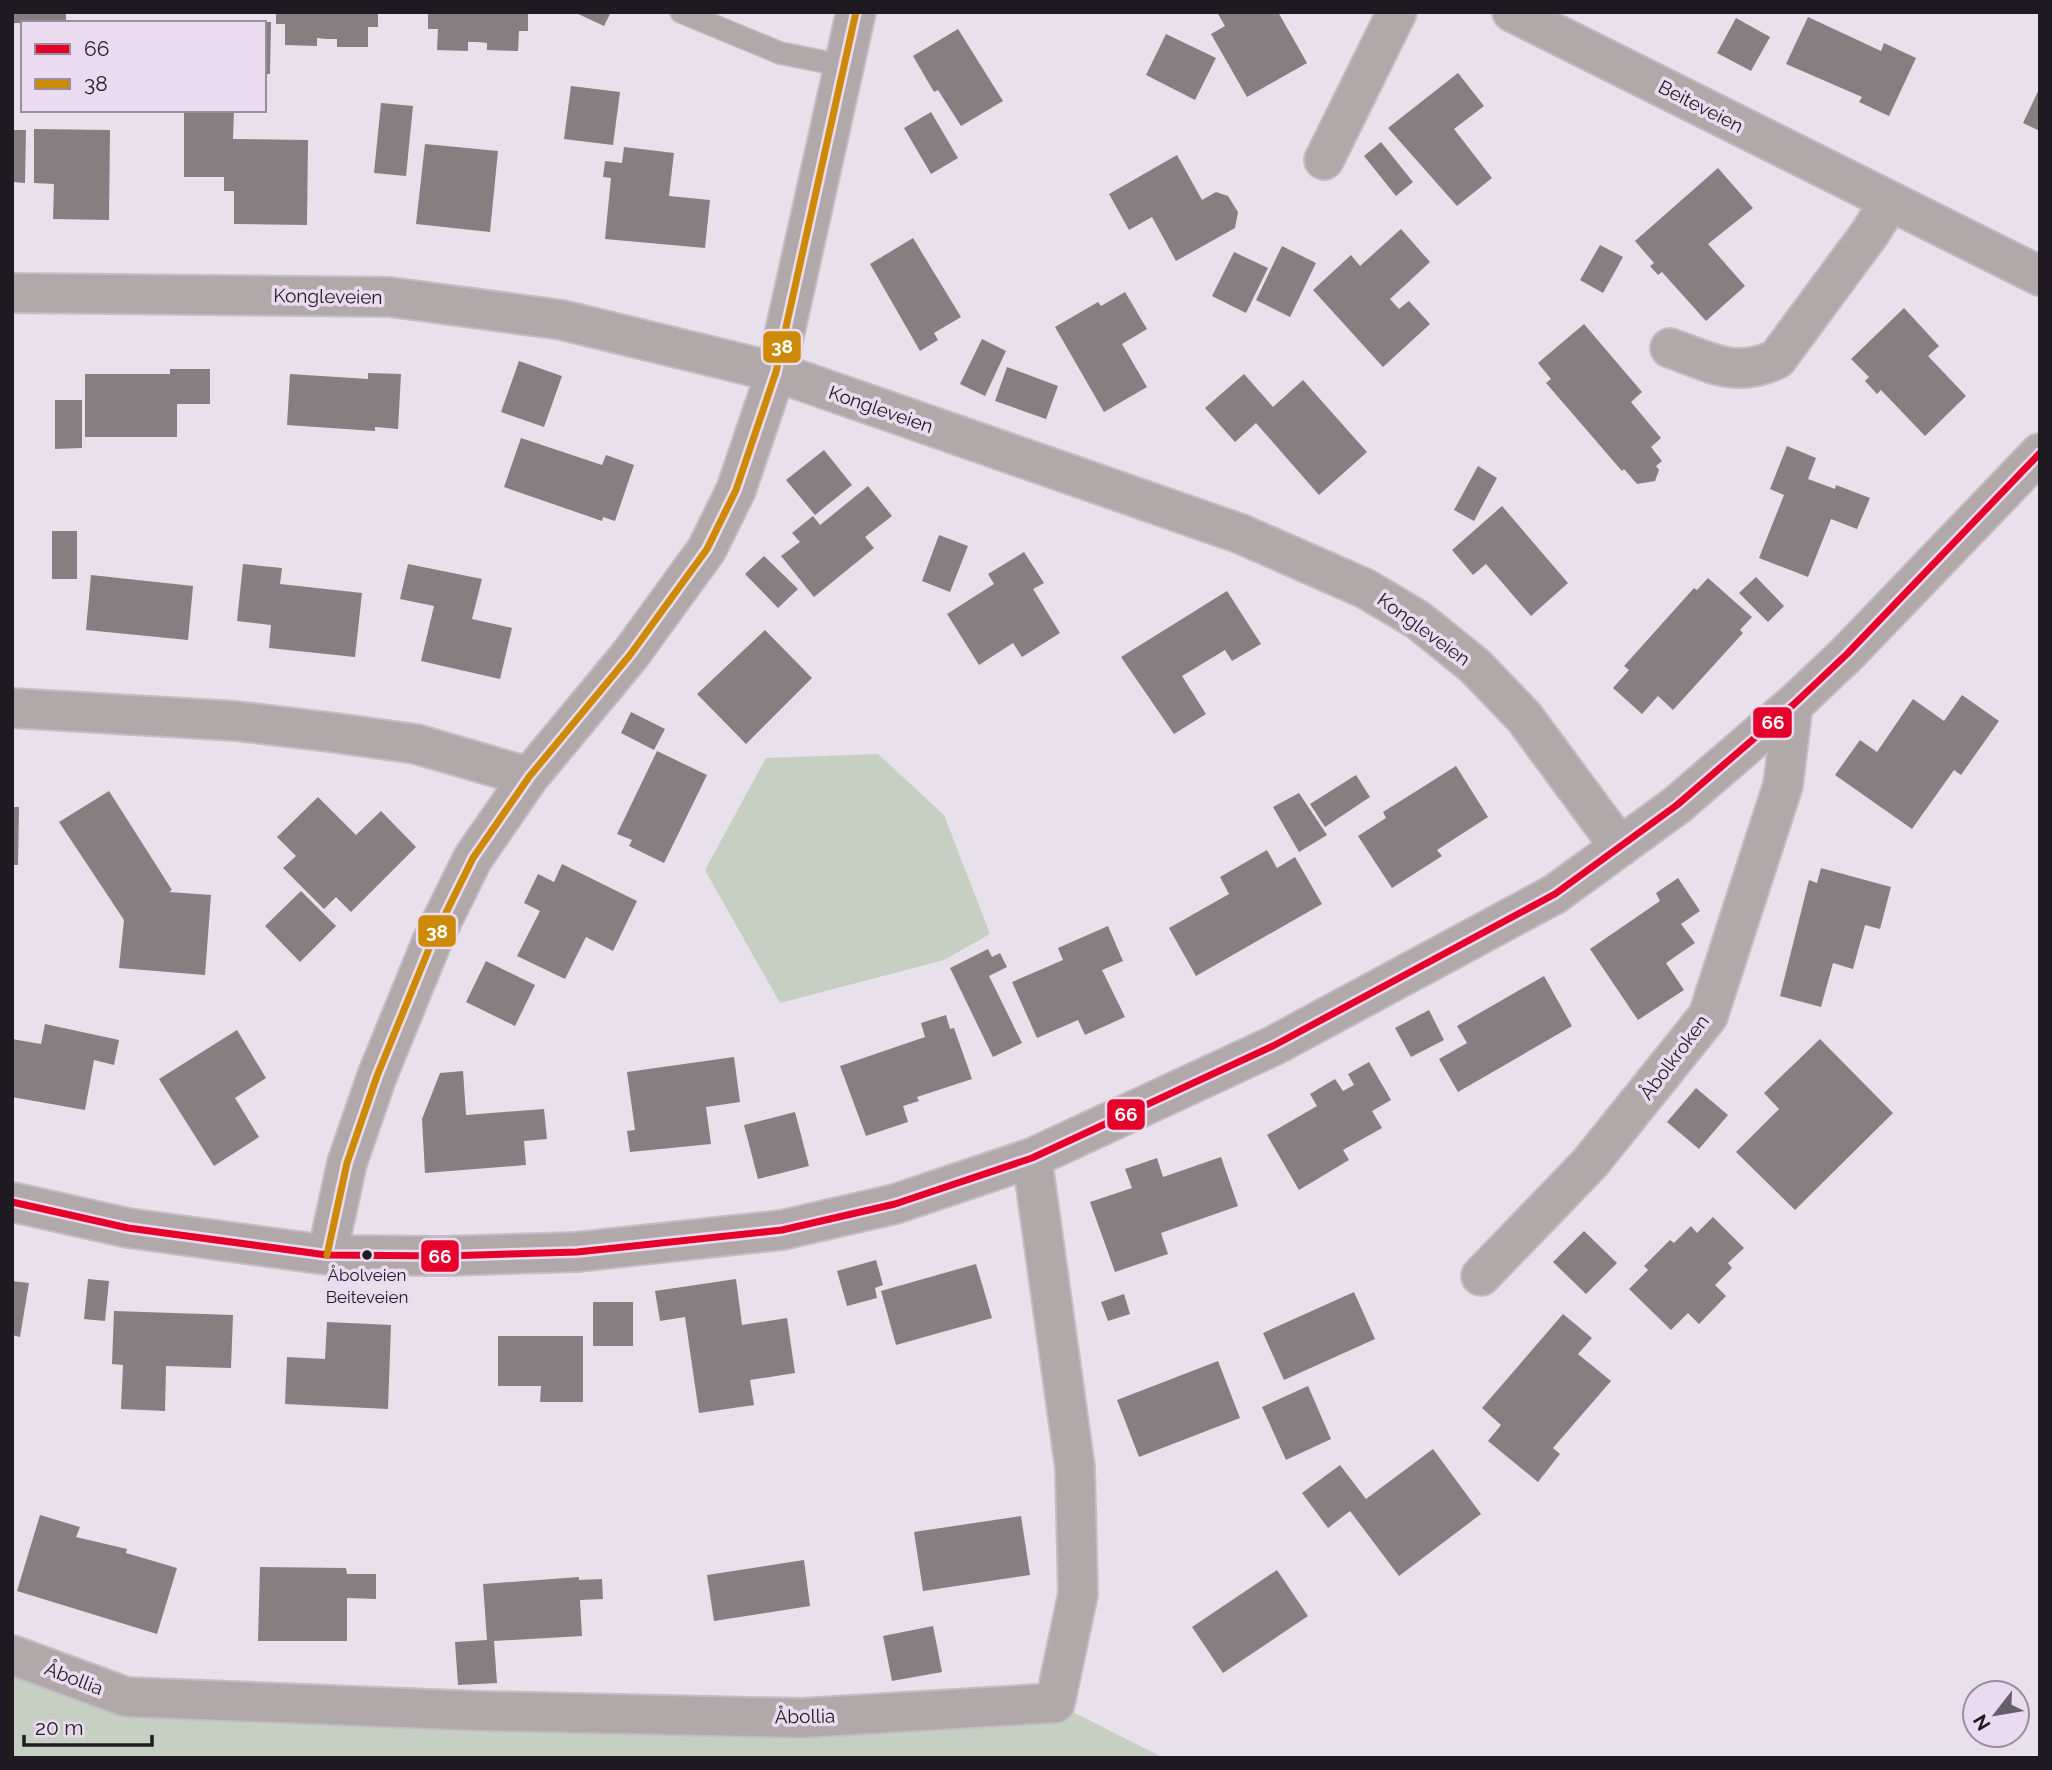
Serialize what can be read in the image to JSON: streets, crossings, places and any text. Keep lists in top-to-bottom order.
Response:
{
  "streets": {
    "street": [
      "Beiteveien",
      "Kongleveien",
      "Åbolkroken",
      "Åbollia"
    ]
  },
  "places": ["Åbolveien Beiteveien"],
  "lines": ["transit line 38", "transit line 66"],
  "legend": ["66", "38"],
  "scale_bar": "20 m",
  "north": "bottom left"
}
